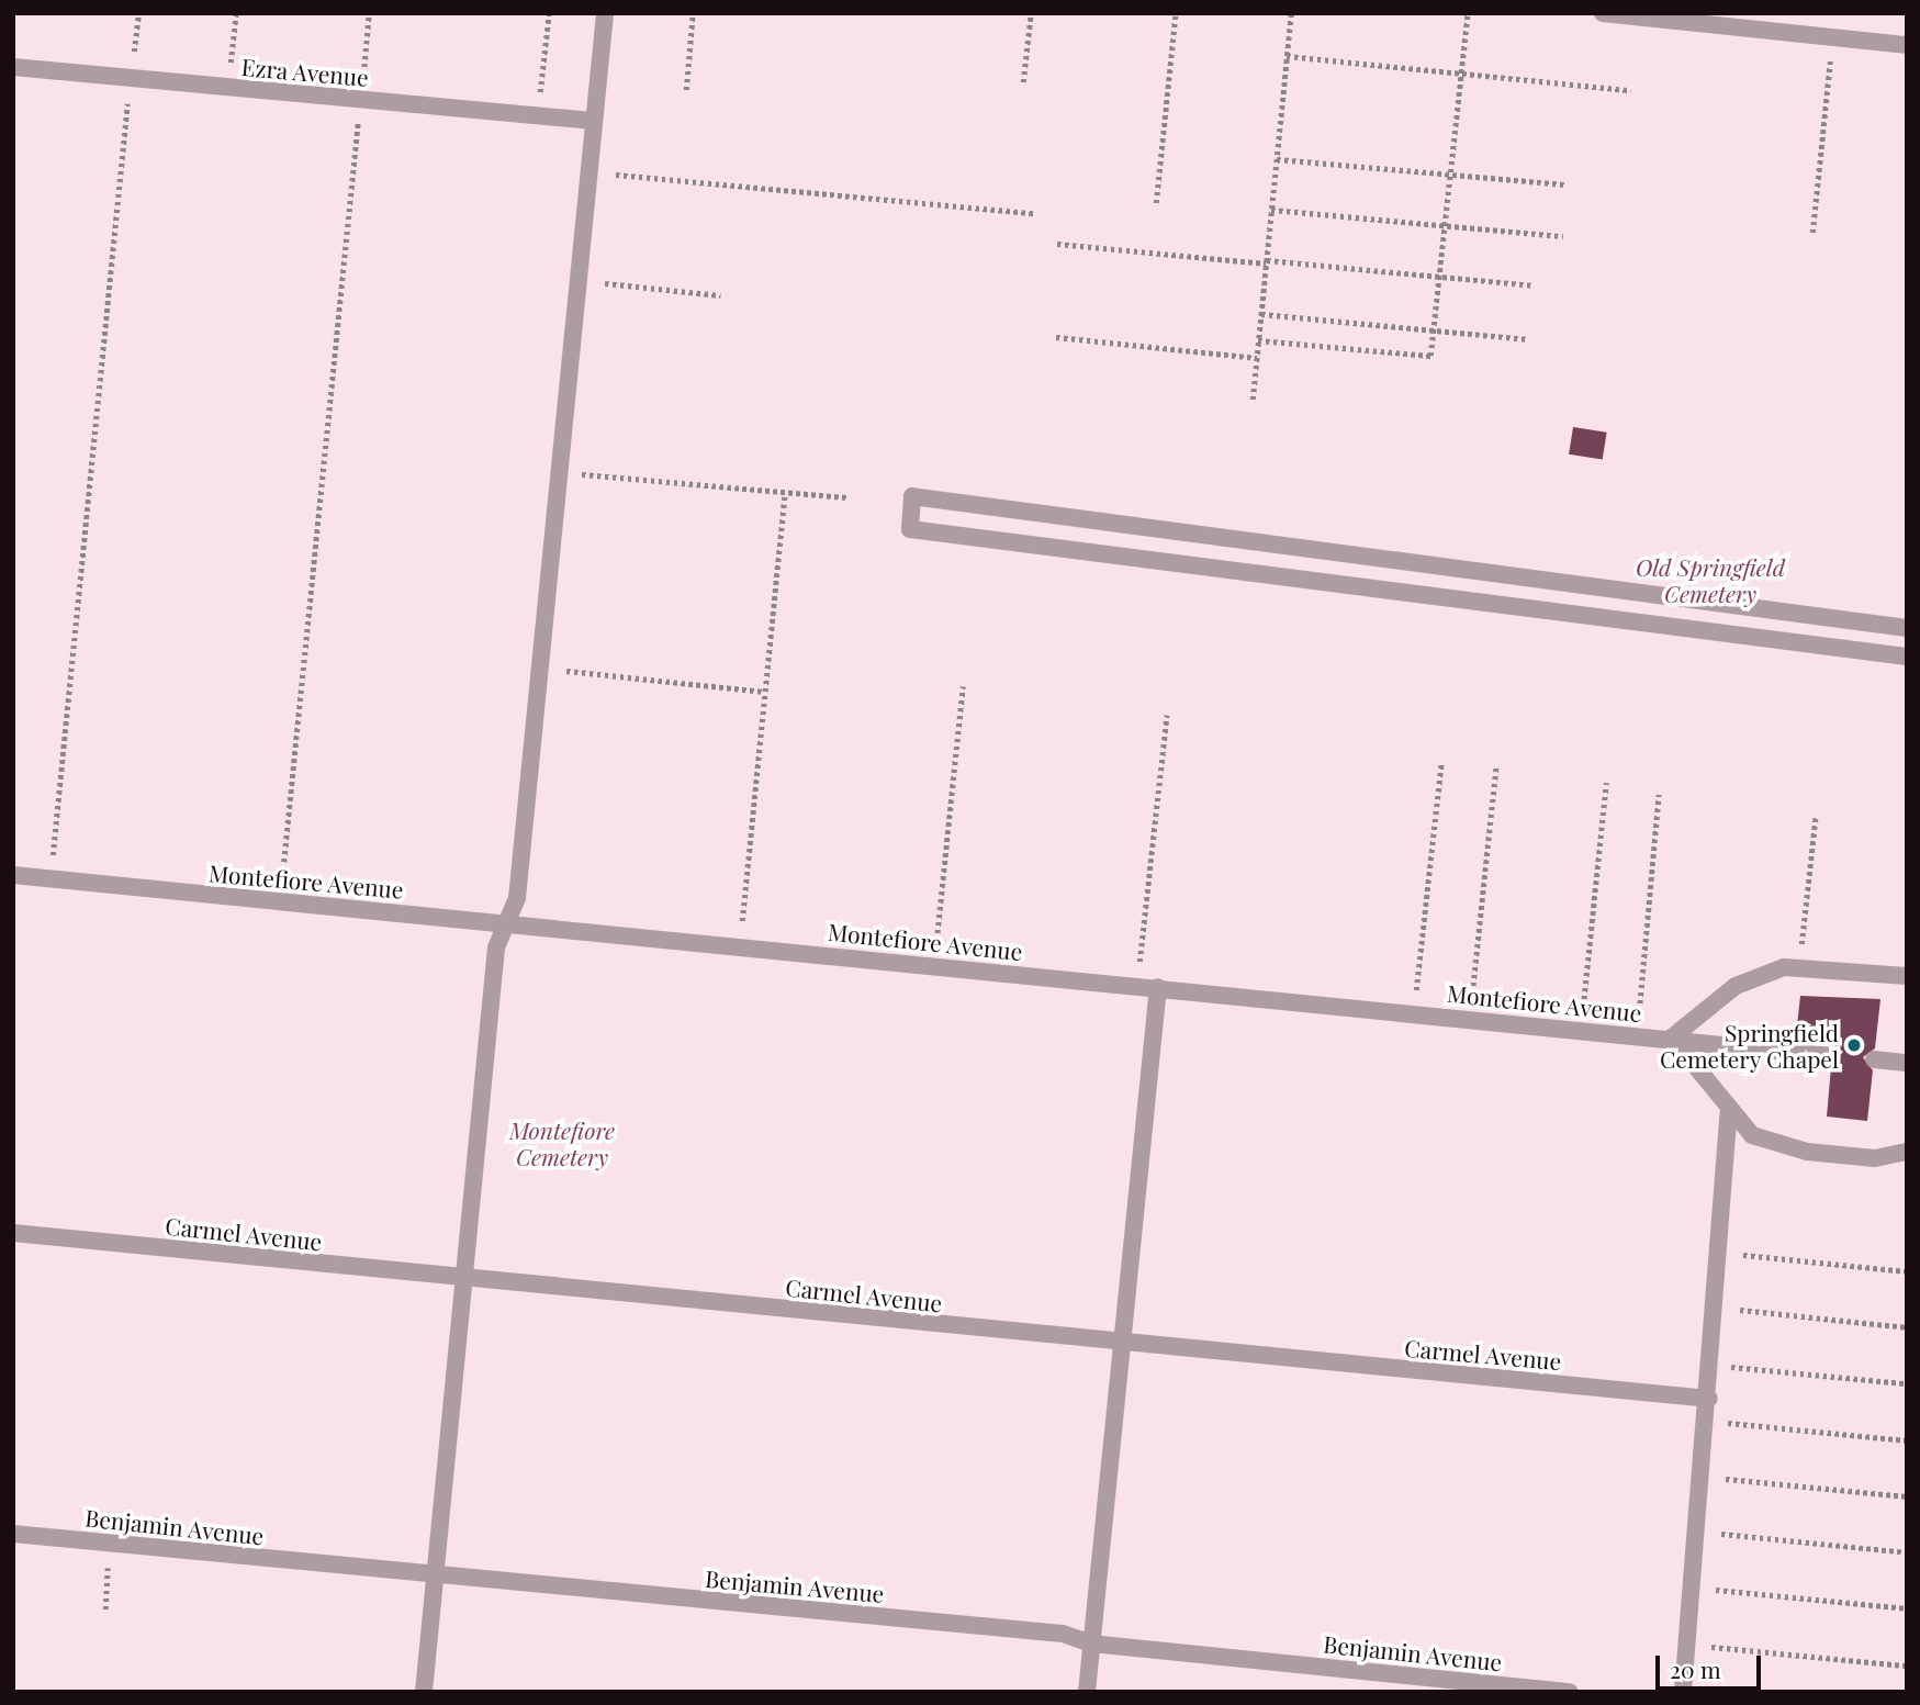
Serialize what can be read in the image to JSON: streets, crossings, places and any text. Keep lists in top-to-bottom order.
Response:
{
  "streets": {
    "lane": [
      "Ezra Avenue",
      "Montefiore Avenue",
      "Carmel Avenue",
      "Benjamin Avenue"
    ]
  },
  "parks": ["Old Springfield Cemetery", "Montefiore Cemetery"],
  "places": ["Springfield Cemetery Chapel"],
  "scale_bar": "20 m"
}
